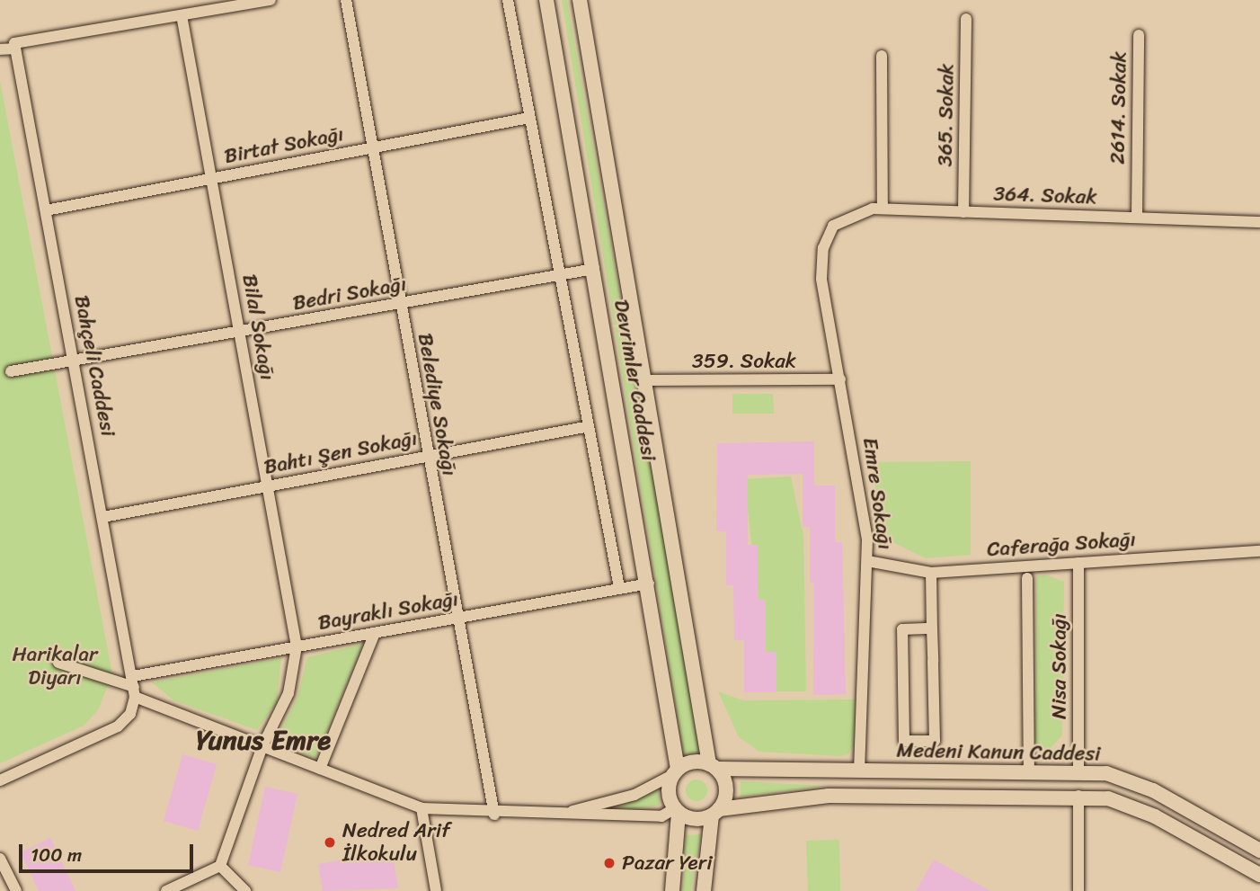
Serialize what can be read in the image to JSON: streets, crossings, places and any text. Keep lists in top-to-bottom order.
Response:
{
  "streets": {
    "main road": ["Devrimler Caddesi", "Medeni Kanun Caddesi"],
    "street": [
      "2614. Sokak",
      "365. Sokak",
      "Birtat Sokağı",
      "364. Sokak",
      "Bedri Sokağı",
      "Bilal Sokağı",
      "359. Sokak",
      "Bahçeli Caddesi",
      "Belediye Sokağı",
      "Bahtı Şen Sokağı",
      "Emre Sokağı",
      "Caferağa Sokağı",
      "Bayraklı Sokağı",
      "Nisa Sokağı"
    ]
  },
  "crossings": [
    ["2614. Sokak", "364. Sokak"],
    ["365. Sokak", "364. Sokak"],
    ["Birtat Sokağı", "Bilal Sokağı"],
    ["Birtat Sokağı", "Bahçeli Caddesi"],
    ["Birtat Sokağı", "Belediye Sokağı"],
    ["364. Sokak", "Emre Sokağı"],
    ["Bedri Sokağı", "Bilal Sokağı"],
    ["Bedri Sokağı", "Bahçeli Caddesi"],
    ["Bedri Sokağı", "Devrimler Caddesi"],
    ["Bedri Sokağı", "Belediye Sokağı"],
    ["Bilal Sokağı", "Bahtı Şen Sokağı"],
    ["Bilal Sokağı", "Bayraklı Sokağı"],
    ["359. Sokak", "Devrimler Caddesi"],
    ["359. Sokak", "Emre Sokağı"],
    ["Bahçeli Caddesi", "Bahtı Şen Sokağı"],
    ["Bahçeli Caddesi", "Bayraklı Sokağı"],
    ["Devrimler Caddesi", "Bayraklı Sokağı"],
    ["Devrimler Caddesi", "Medeni Kanun Caddesi"],
    ["Belediye Sokağı", "Bahtı Şen Sokağı"],
    ["Belediye Sokağı", "Bayraklı Sokağı"],
    ["Emre Sokağı", "Caferağa Sokağı"],
    ["Emre Sokağı", "Medeni Kanun Caddesi"],
    ["Caferağa Sokağı", "Nisa Sokağı"],
    ["Nisa Sokağı", "Medeni Kanun Caddesi"]
  ],
  "districts": ["Yunus Emre"],
  "parks": ["Harikalar Diyarı"],
  "places": ["Nedred Arif İlkokulu", "Pazar Yeri"],
  "scale_bar": "100 m"
}
